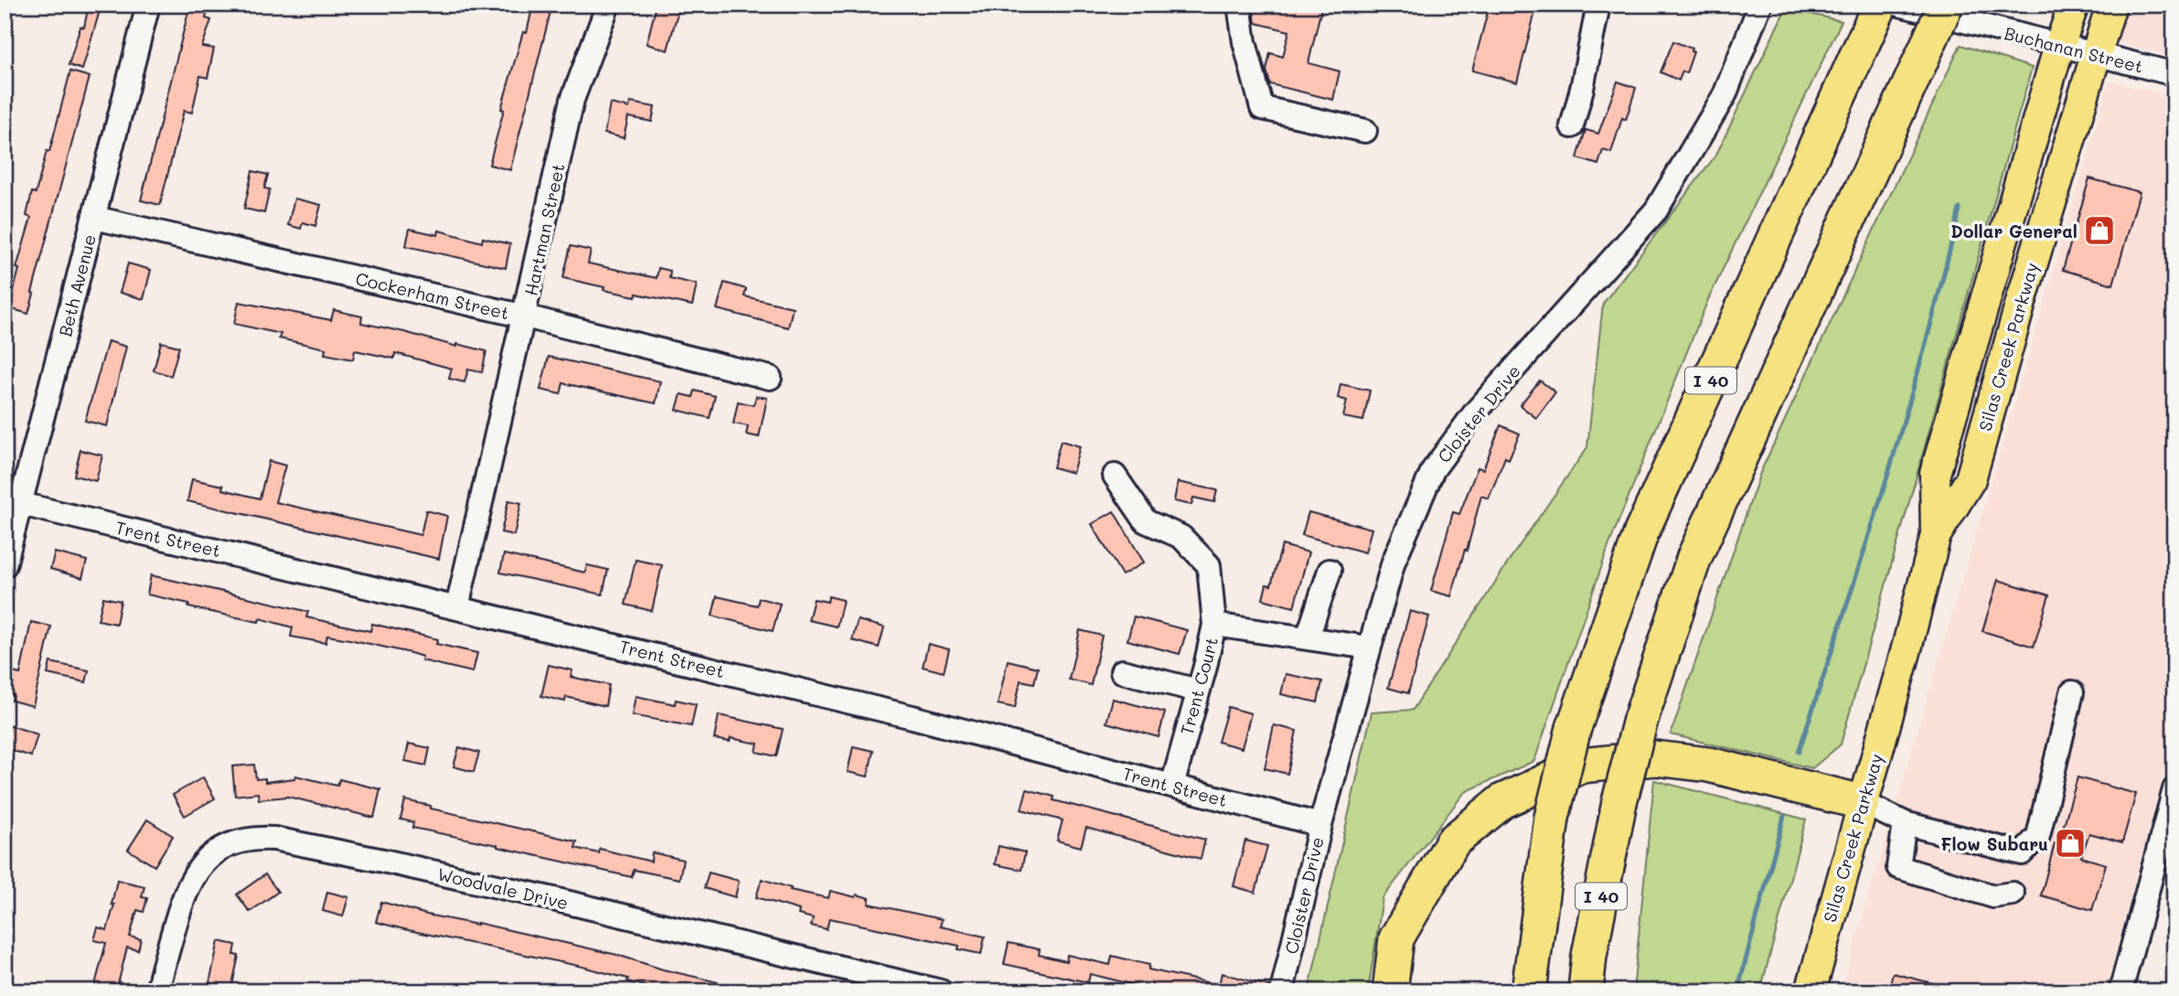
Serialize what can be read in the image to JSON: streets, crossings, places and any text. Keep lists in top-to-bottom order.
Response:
{
  "streets": {
    "highway": ["I 40"],
    "main road": ["Silas Creek Parkway"],
    "street": [
      "Buchanan Street",
      "Hartman Street",
      "Beth Avenue",
      "Cockerham Street",
      "Cloister Drive",
      "Trent Street",
      "Trent Court",
      "Woodvale Drive"
    ]
  },
  "crossings": [
    ["Buchanan Street", "Silas Creek Parkway"],
    ["Hartman Street", "Cockerham Street"],
    ["Hartman Street", "Trent Street"],
    ["Beth Avenue", "Cockerham Street"],
    ["Beth Avenue", "Trent Street"],
    ["Cloister Drive", "Trent Street"],
    ["Trent Street", "Trent Court"]
  ],
  "places": {
    "shop": ["Dollar General", "Flow Subaru"]
  }
}
